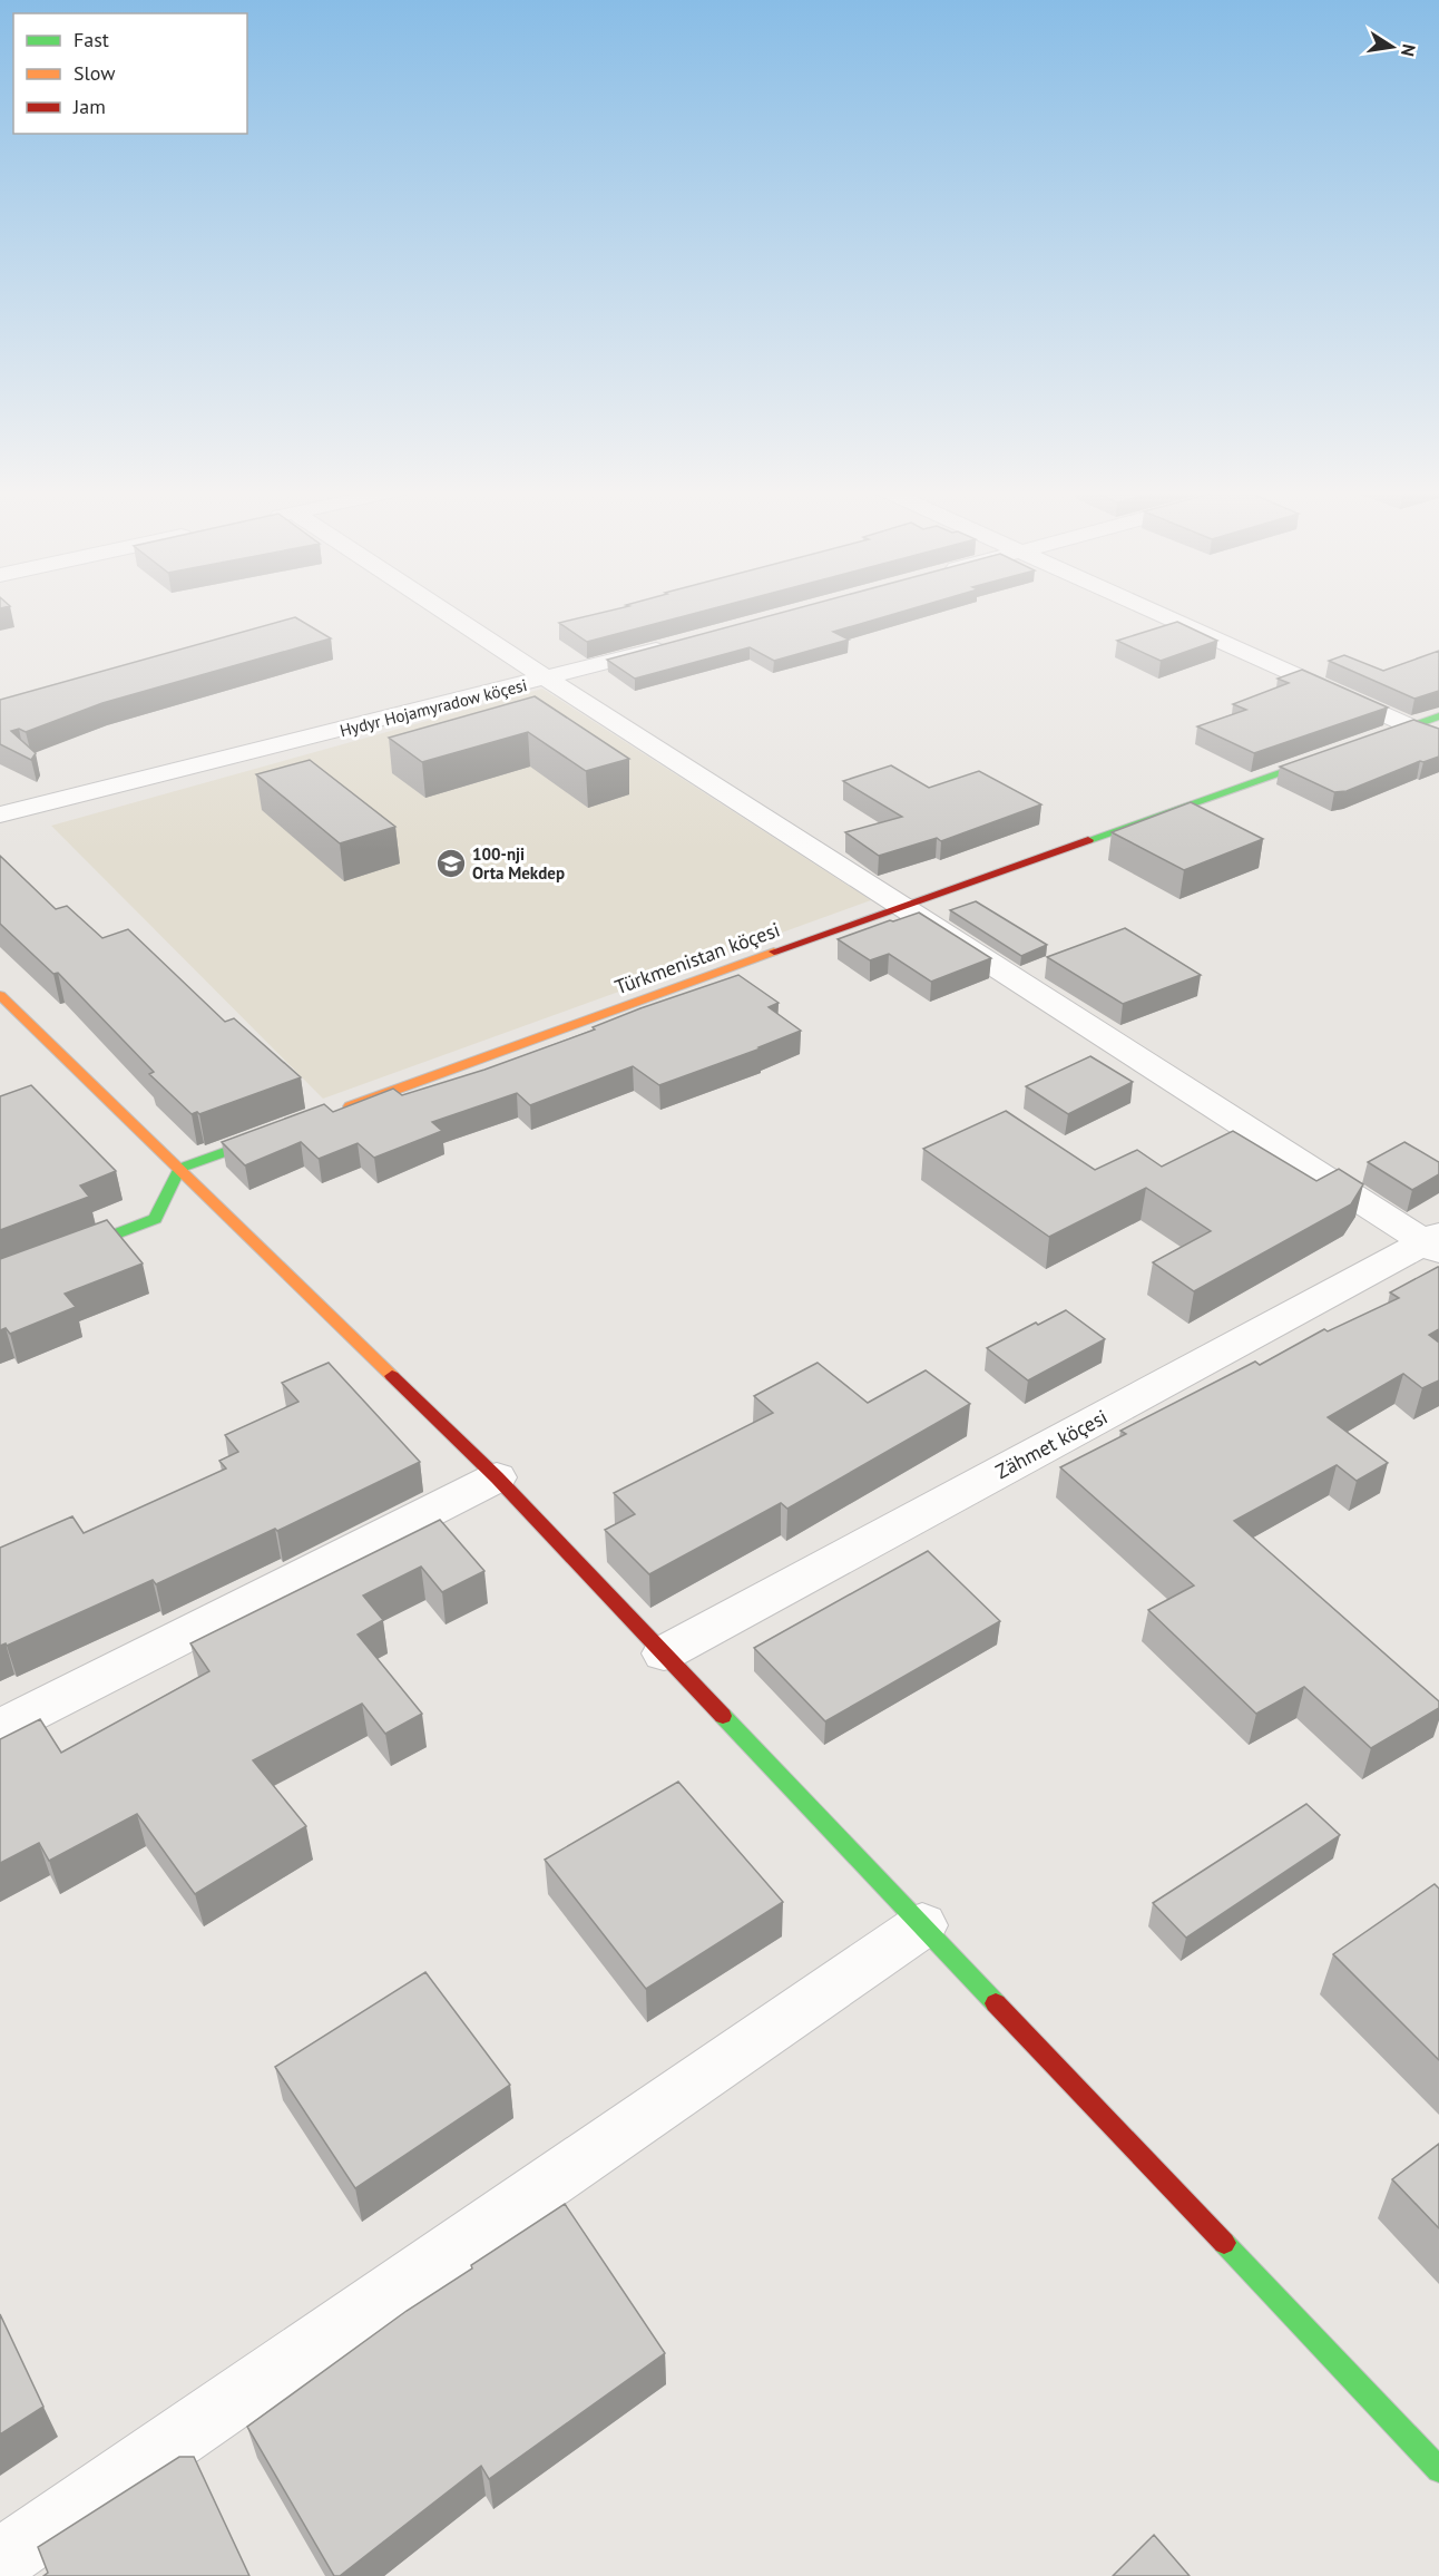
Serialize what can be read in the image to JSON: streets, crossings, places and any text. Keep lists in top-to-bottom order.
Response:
{
  "streets": {
    "street": ["Hydyr Hojamyradow köçesi", "Türkmenistan köçesi", "Zähmet köçesi"]
  },
  "places": {
    "school or university": ["100-nji Orta Mekdep"]
  },
  "legend": ["Fast", "Slow", "Jam"],
  "north": "right"
}
